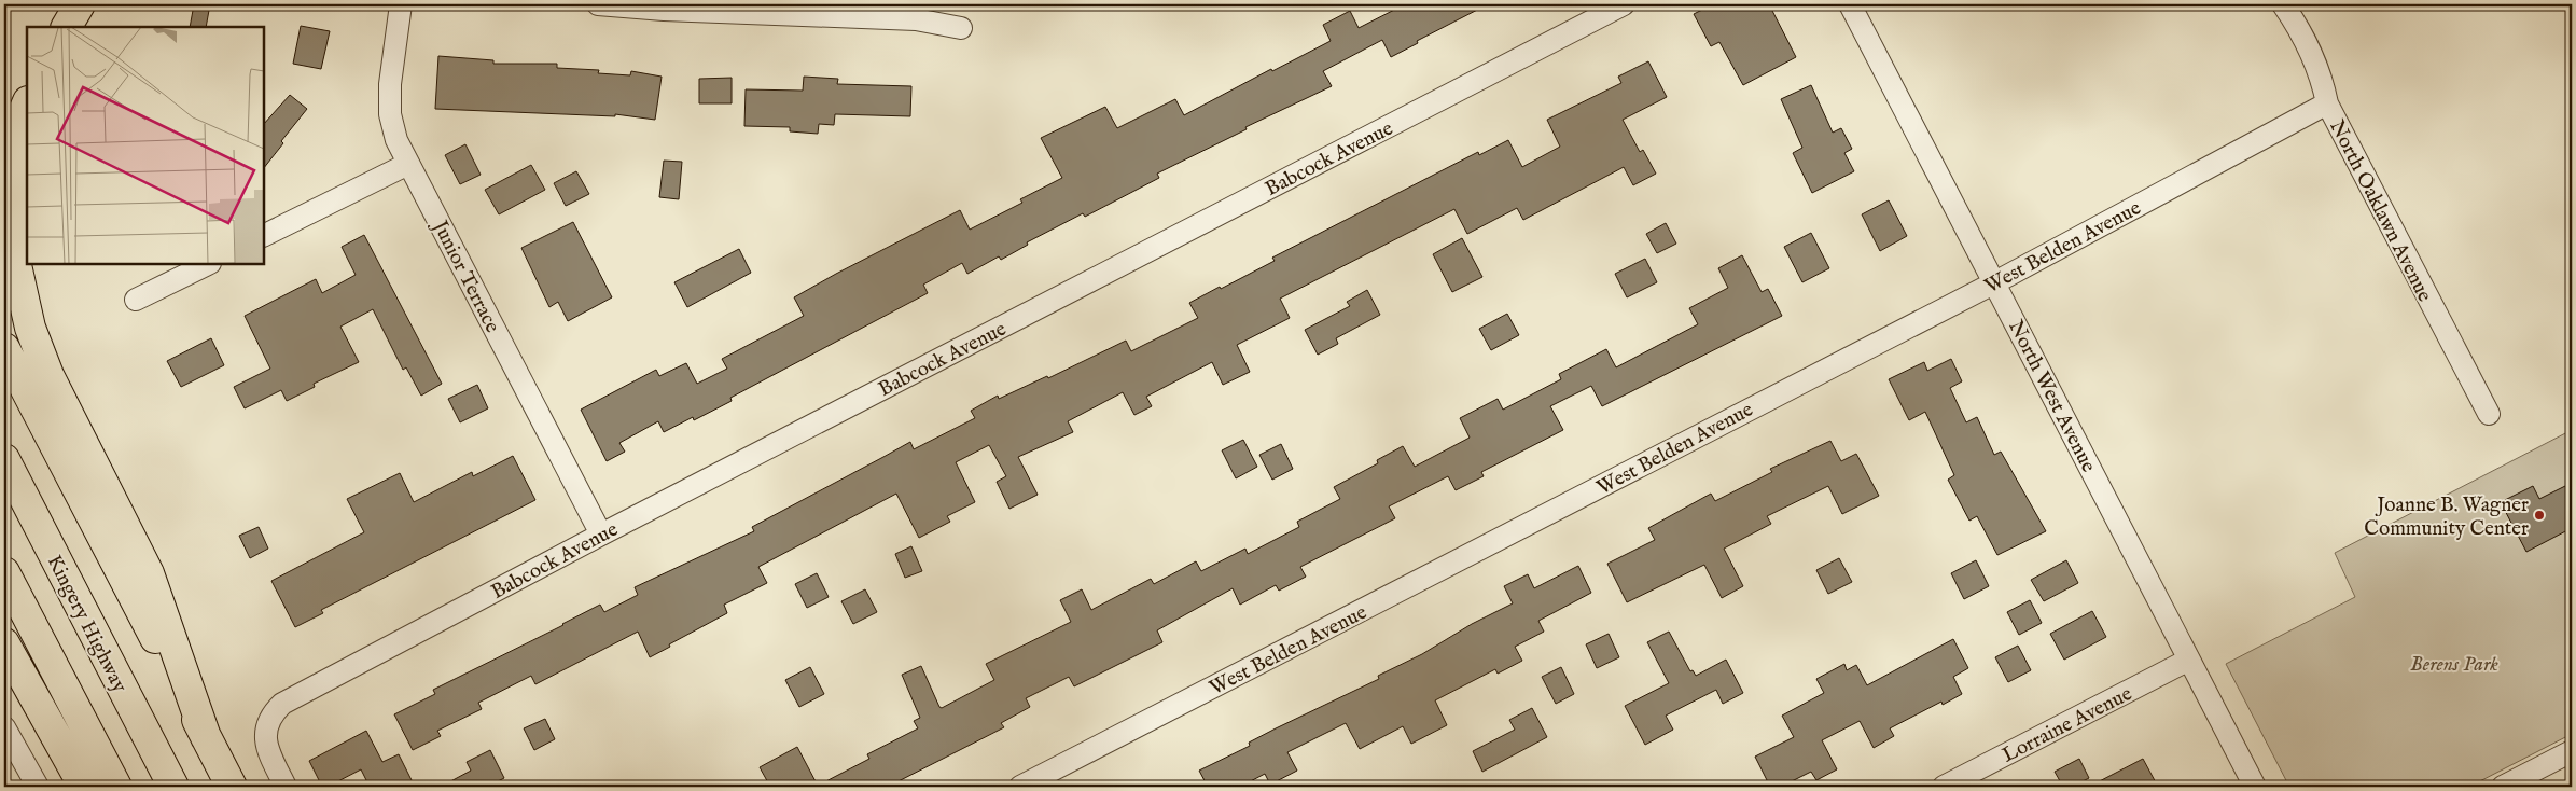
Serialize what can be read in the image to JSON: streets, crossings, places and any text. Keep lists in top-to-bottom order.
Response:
{
  "streets": {
    "highway": ["Kingery Highway"],
    "street": [
      "Babcock Avenue",
      "North Oaklawn Avenue",
      "West Belden Avenue",
      "Junior Terrace",
      "North West Avenue",
      "Lorraine Avenue"
    ]
  },
  "crossings": [
    ["Babcock Avenue", "Junior Terrace"],
    ["North Oaklawn Avenue", "West Belden Avenue"],
    ["West Belden Avenue", "North West Avenue"],
    ["North West Avenue", "Lorraine Avenue"]
  ],
  "parks": ["Berens Park"],
  "places": ["Joanne B. Wagner Community Center"]
}
